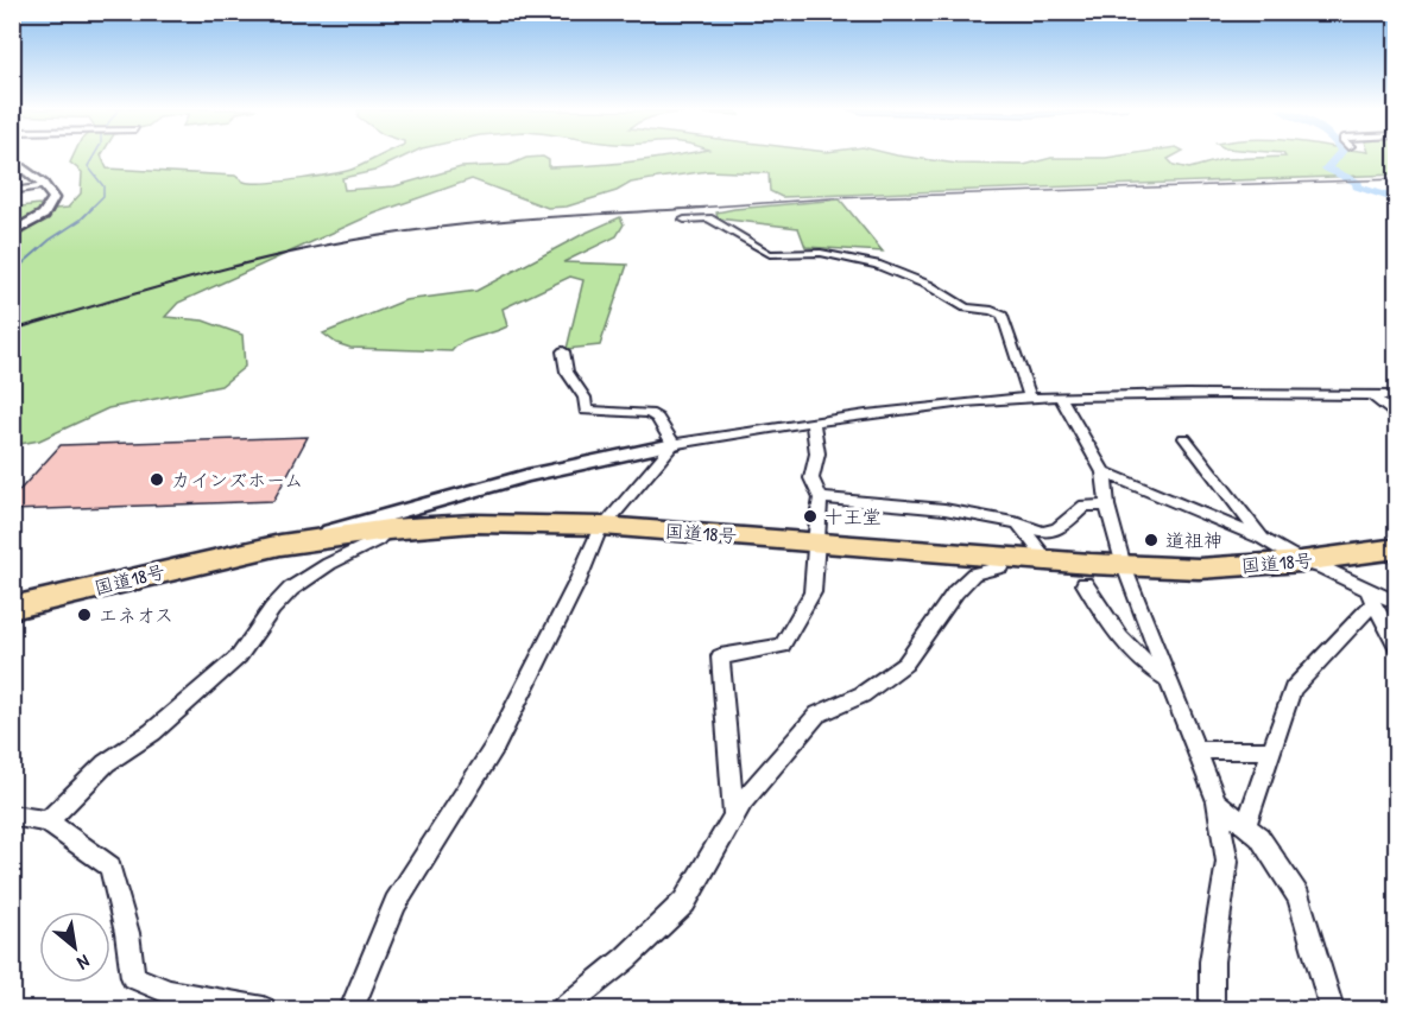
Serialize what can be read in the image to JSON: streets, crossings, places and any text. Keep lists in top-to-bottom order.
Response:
{
  "streets": {
    "highway": ["国道18号"]
  },
  "places": [
    "カインズホーム",
    "十王堂",
    "道祖神",
    "エネオス"
  ],
  "north": "bottom right"
}
